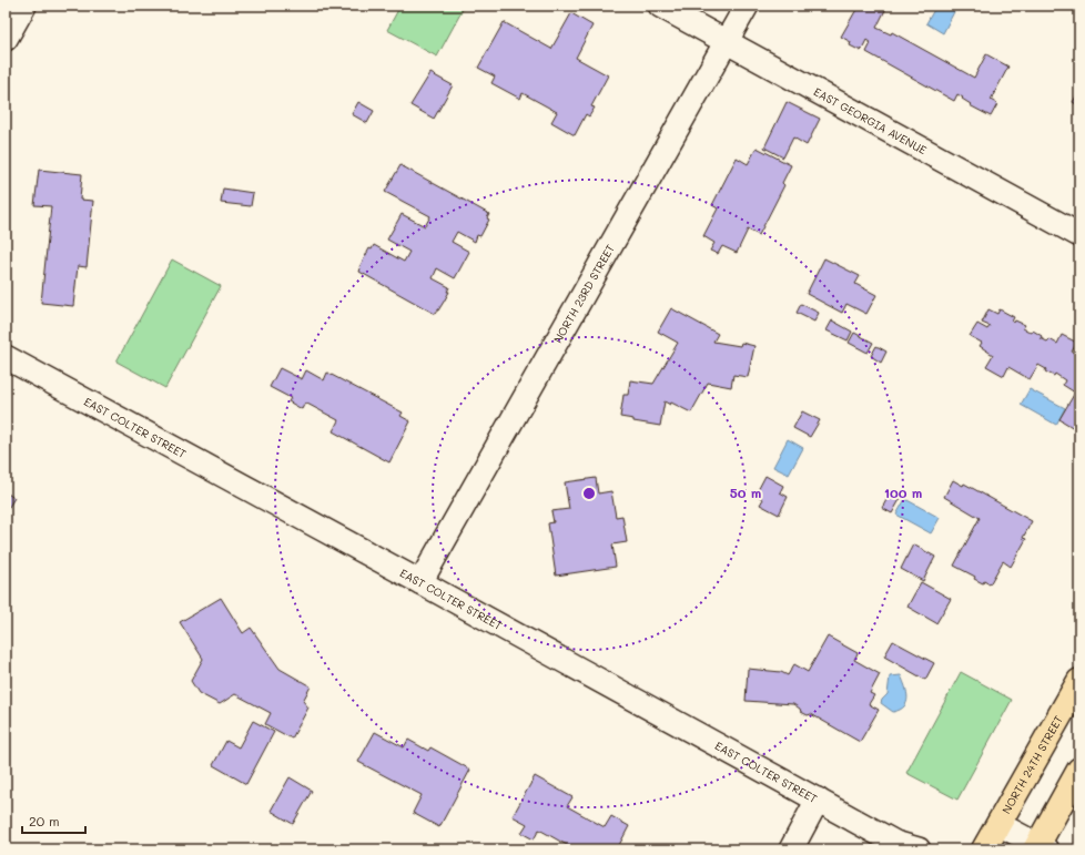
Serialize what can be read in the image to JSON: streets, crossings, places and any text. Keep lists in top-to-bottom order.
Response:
{
  "streets": {
    "main road": ["NORTH 24TH STREET"],
    "street": ["EAST GEORGIA AVENUE", "NORTH 23RD STREET", "EAST COLTER STREET"]
  },
  "crossings": [
    ["EAST GEORGIA AVENUE", "NORTH 23RD STREET"],
    ["NORTH 23RD STREET", "EAST COLTER STREET"]
  ],
  "scale_bar": "20 m",
  "rings": ["50 m", "100 m"]
}
